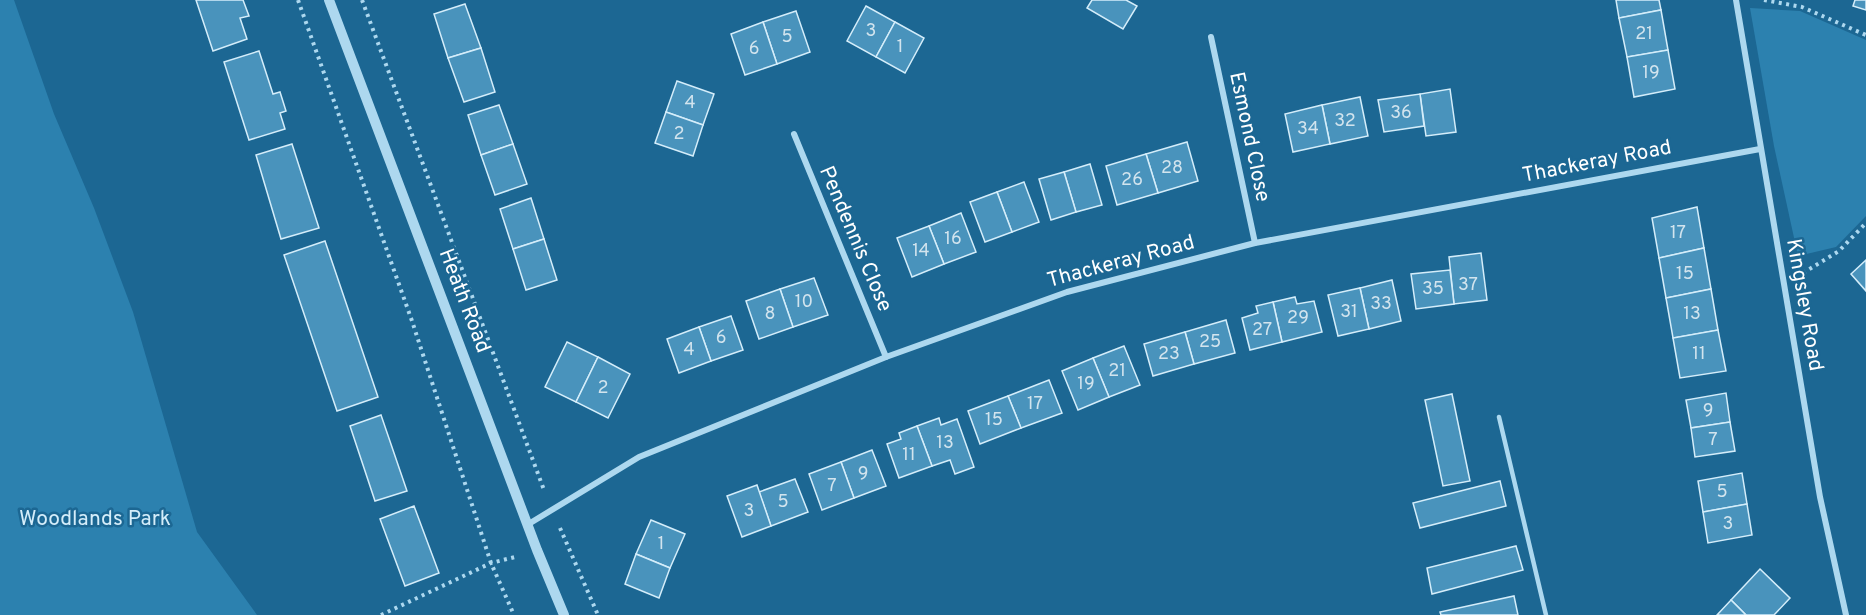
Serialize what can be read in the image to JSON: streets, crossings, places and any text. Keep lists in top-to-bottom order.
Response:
{
  "streets": {
    "street": [
      "Esmond Close",
      "Thackeray Road",
      "Pendennis Close",
      "Heath Road",
      "Kingsley Road"
    ]
  },
  "crossings": [
    ["Esmond Close", "Thackeray Road"],
    ["Thackeray Road", "Pendennis Close"],
    ["Thackeray Road", "Heath Road"],
    ["Thackeray Road", "Kingsley Road"]
  ],
  "parks": ["Woodlands Park"],
  "house_numbers": [
    "3",
    "21",
    "5",
    "1",
    "6",
    "19",
    "4",
    "36",
    "32",
    "34",
    "2",
    "28",
    "26",
    "17",
    "16",
    "14",
    "15",
    "37",
    "35",
    "10",
    "33",
    "31",
    "8",
    "13",
    "29",
    "27",
    "6",
    "25",
    "4",
    "23",
    "11",
    "21",
    "19",
    "2",
    "17",
    "9",
    "15",
    "7",
    "13",
    "11",
    "9",
    "7",
    "5",
    "5",
    "3",
    "3",
    "1"
  ]
}
